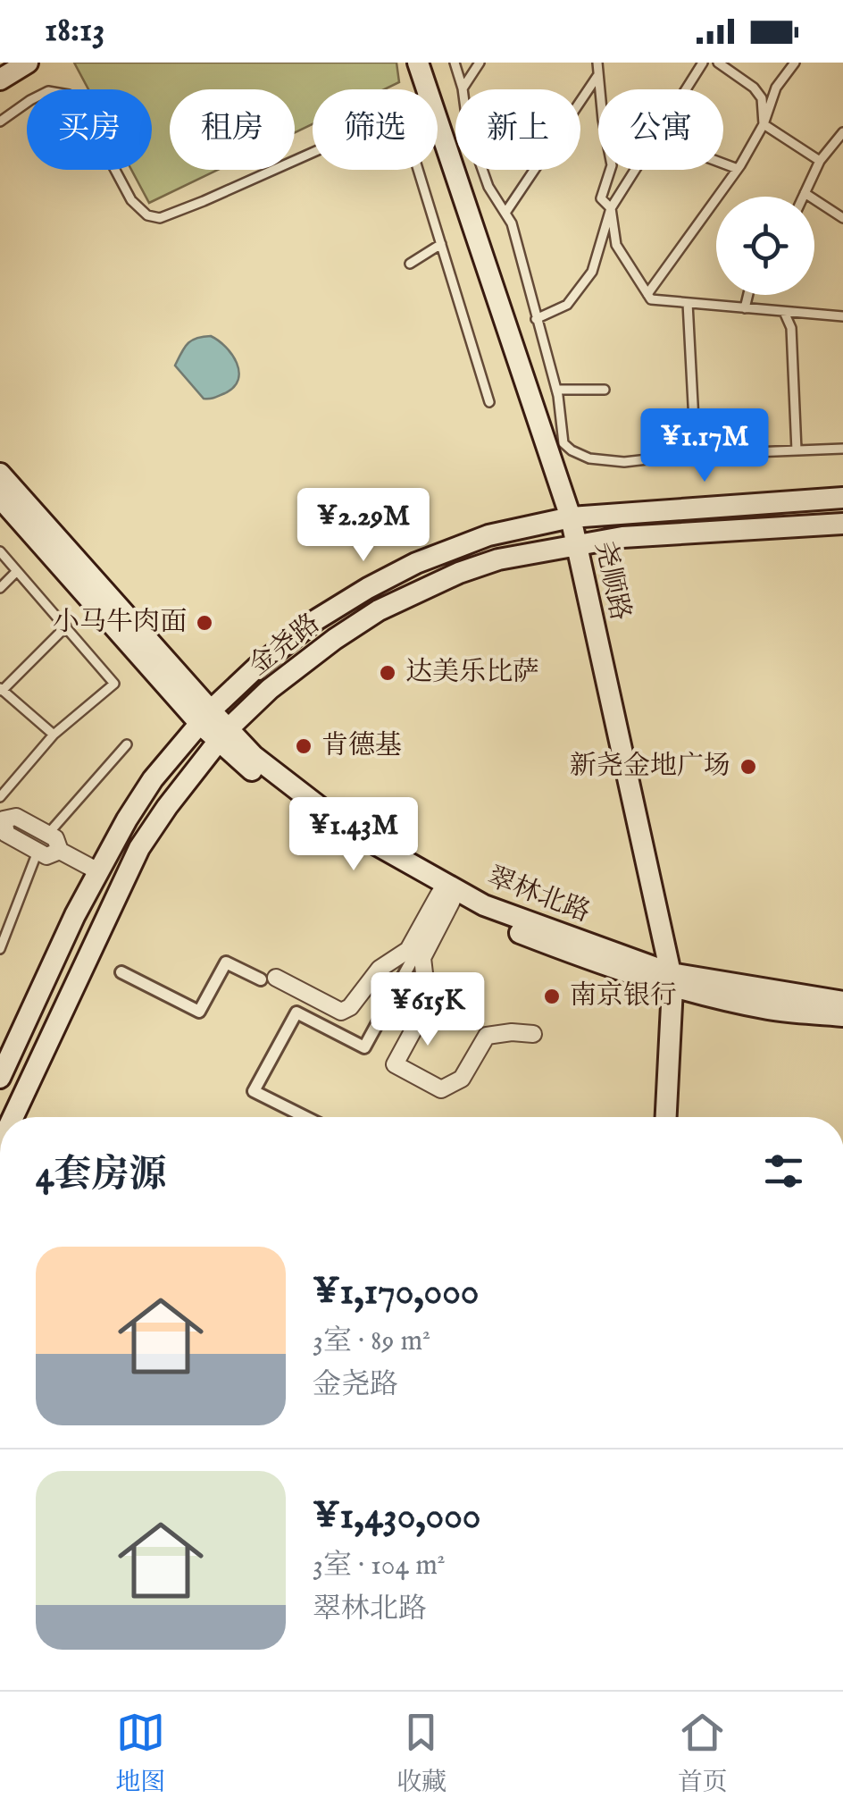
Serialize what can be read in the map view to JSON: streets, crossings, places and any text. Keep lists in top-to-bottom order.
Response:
{
  "streets": {
    "main road": ["尧顺路", "金尧路", "翠林北路"]
  },
  "crossings": [
    ["尧顺路", "金尧路"],
    ["尧顺路", "翠林北路"],
    ["金尧路", "翠林北路"]
  ],
  "places": [
    "小马牛肉面",
    "达美乐比萨",
    "肯德基",
    "新尧金地广场",
    "南京银行"
  ],
  "page": {
    "status": "18:13",
    "chip": [
      "买房",
      "租房",
      "筛选",
      "新上",
      "公寓"
    ],
    "price": [
      "¥1.17M",
      "¥2.29M",
      "¥1.43M",
      "¥615K"
    ],
    "heading": "4套房源",
    "list": [
      {
        "name": "¥1,170,000",
        "note": "3室 · 89 m² · 金尧路"
      },
      {
        "name": "¥1,430,000",
        "note": "3室 · 104 m² · 翠林北路"
      }
    ],
    "tabs": ["地图", "收藏", "首页"]
  }
}
